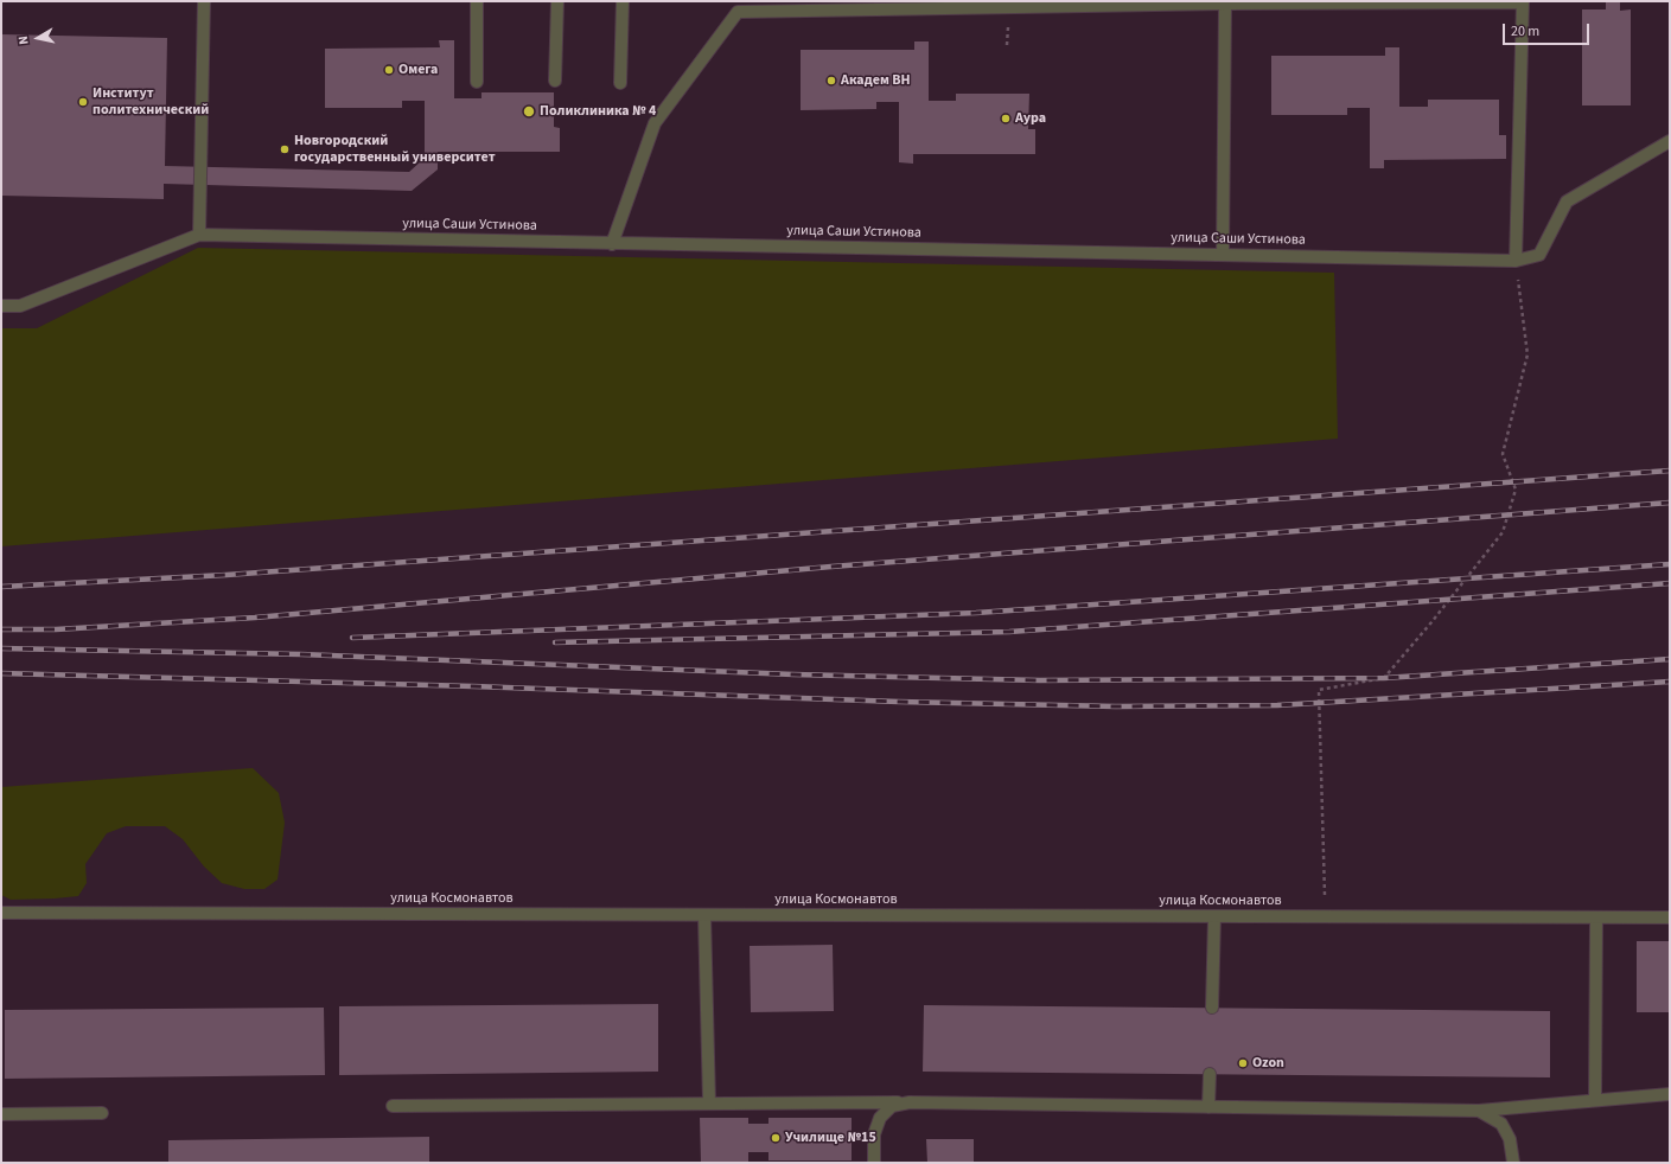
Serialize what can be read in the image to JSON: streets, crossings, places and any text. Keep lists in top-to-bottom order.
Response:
{
  "streets": {
    "street": ["улица Саши Устинова", "улица Космонавтов"]
  },
  "places": [
    "Омега",
    "Академ ВН",
    "Институт политехнический",
    "Поликлиника № 4",
    "Аура",
    "Новгородский государственный университет",
    "Ozon",
    "Училище №15"
  ],
  "scale_bar": "20 m",
  "north": "left"
}
